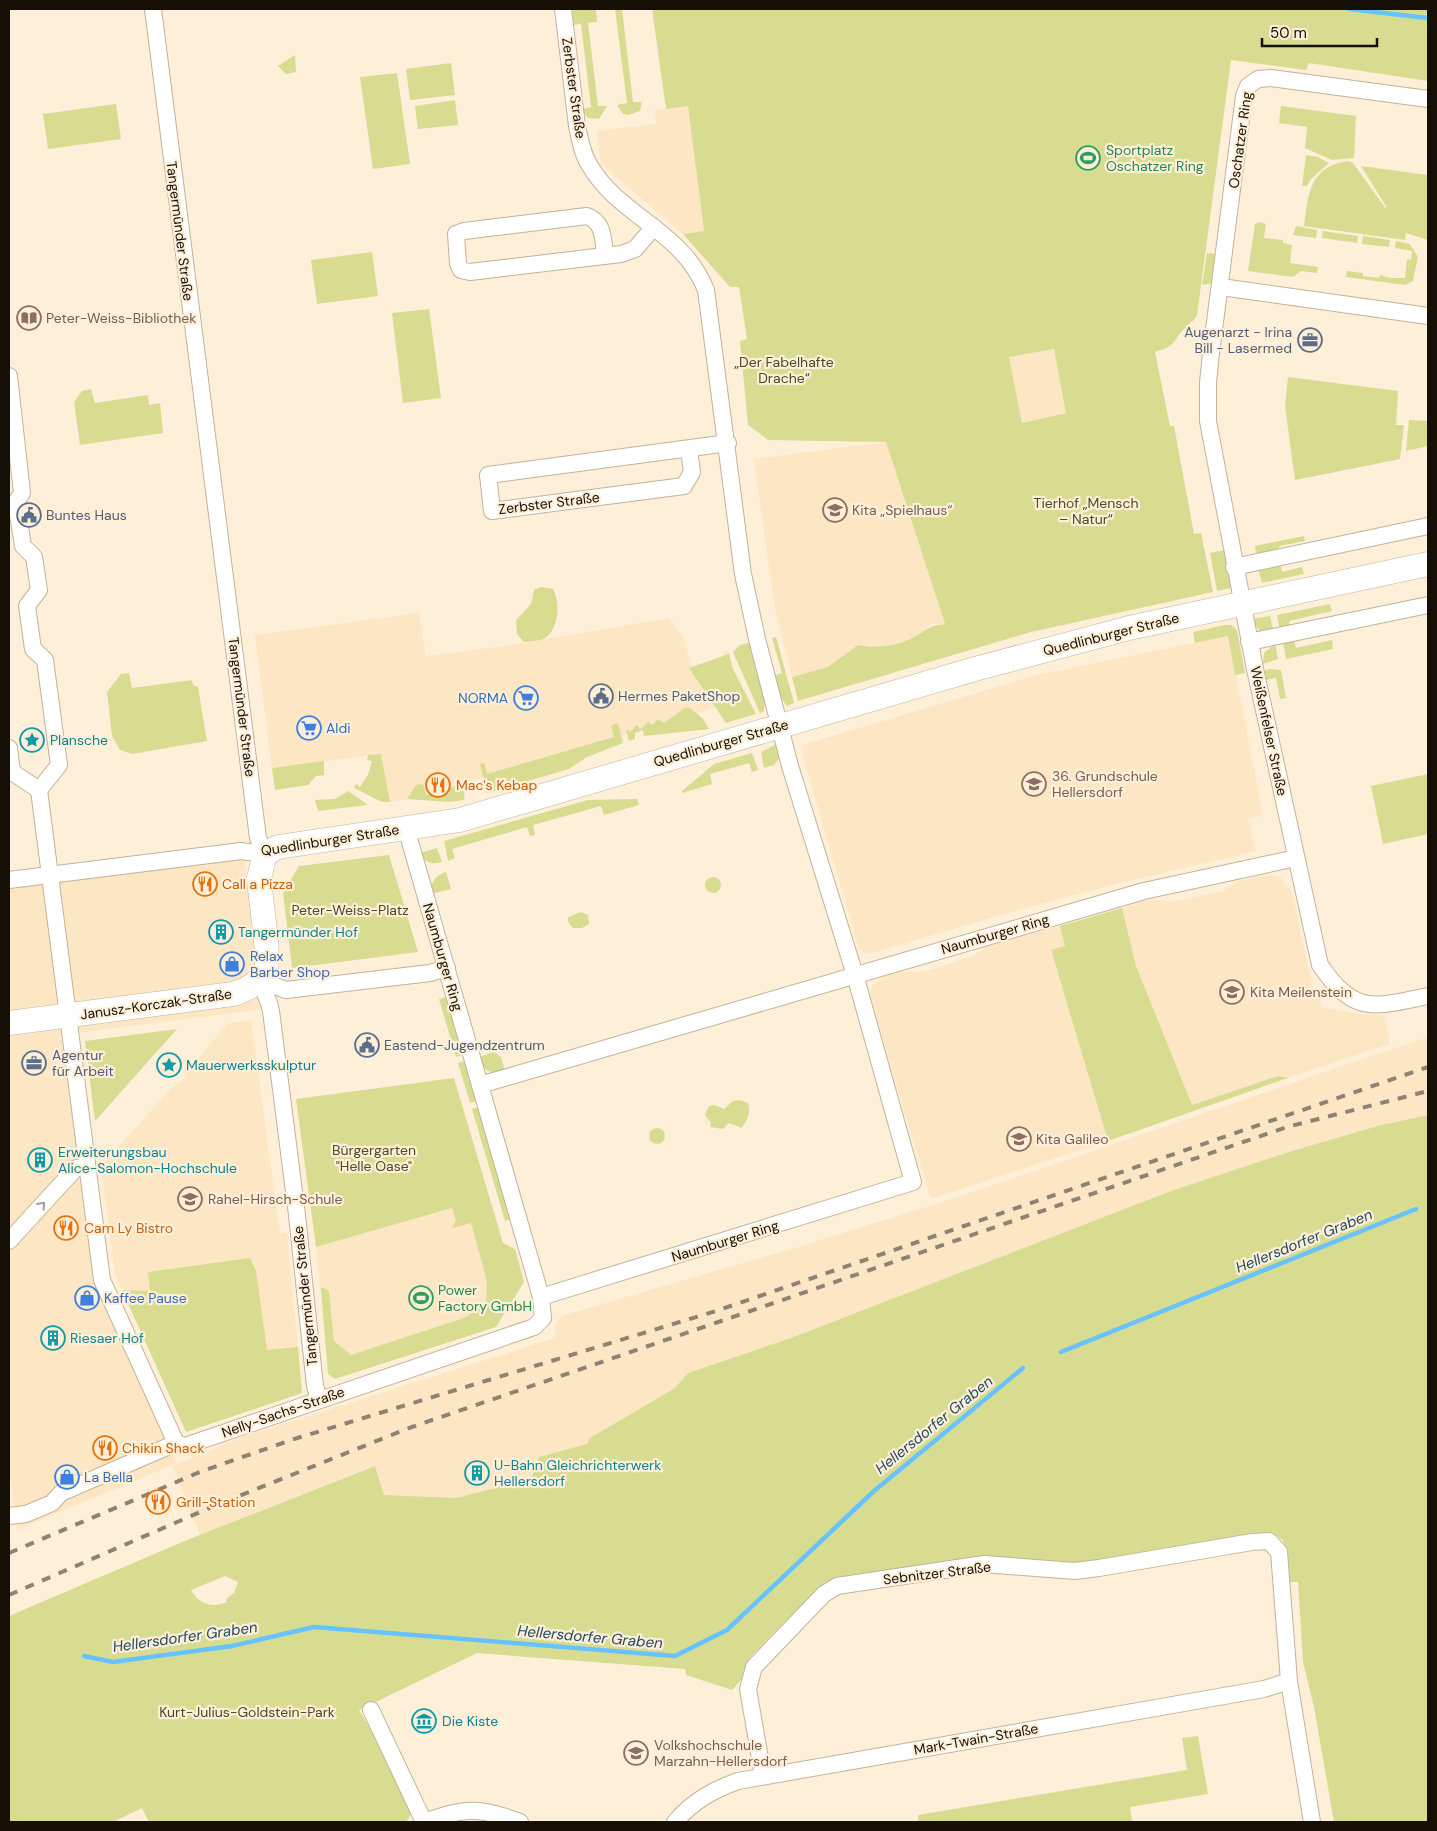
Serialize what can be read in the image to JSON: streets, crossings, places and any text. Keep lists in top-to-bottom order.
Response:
{
  "streets": {
    "street": [
      "Zerbster Straße",
      "Oschatzer Ring",
      "Tangermünder Straße",
      "Quedlinburger Straße",
      "Weißenfelser Straße",
      "Naumburger Ring",
      "Janusz-Korczak-Straße",
      "Nelly-Sachs-Straße",
      "Sebnitzer Straße",
      "Mark-Twain-Straße"
    ]
  },
  "crossings": [
    ["Zerbster Straße", "Quedlinburger Straße"],
    ["Zerbster Straße", "Naumburger Ring"],
    ["Oschatzer Ring", "Quedlinburger Straße"],
    ["Oschatzer Ring", "Weißenfelser Straße"],
    ["Tangermünder Straße", "Quedlinburger Straße"],
    ["Tangermünder Straße", "Janusz-Korczak-Straße"],
    ["Tangermünder Straße", "Nelly-Sachs-Straße"],
    ["Quedlinburger Straße", "Weißenfelser Straße"],
    ["Quedlinburger Straße", "Naumburger Ring"],
    ["Weißenfelser Straße", "Naumburger Ring"],
    ["Naumburger Ring", "Nelly-Sachs-Straße"],
    ["Sebnitzer Straße", "Mark-Twain-Straße"]
  ],
  "water": ["Hellersdorfer Graben"],
  "parks": [
    "„Der Fabelhafte Drache“",
    "Tierhof „Mensch – Natur“",
    "Peter-Weiss-Platz",
    "Bürgergarten \"Helle Oase\"",
    "Kurt-Julius-Goldstein-Park"
  ],
  "places": {
    "sports": ["Sportplatz Oschatzer Ring", "Power Factory GmbH"],
    "library": ["Peter-Weiss-Bibliothek"],
    "office": ["Augenarzt - Irina Bill - Lasermed", "Agentur für Arbeit"],
    "school or university": [
      "Kita „Spielhaus“",
      "36. Grundschule Hellersdorf",
      "Kita Meilenstein",
      "Kita Galileo",
      "Rahel-Hirsch-Schule",
      "Volkshochschule Marzahn-Hellersdorf"
    ],
    "public building": ["Buntes Haus", "Hermes PaketShop", "Eastend-Jugendzentrum"],
    "supermarket": ["NORMA", "Aldi"],
    "place": ["Plansche", "Mauerwerksskulptur"],
    "restaurant": [
      "Mac's Kebap",
      "Call a Pizza",
      "Cam Ly Bistro",
      "Chikin Shack",
      "Grill-Station"
    ],
    "building": [
      "Tangermünder Hof",
      "Erweiterungsbau Alice-Salomon-Hochschule",
      "Riesaer Hof",
      "U-Bahn Gleichrichterwerk Hellersdorf"
    ],
    "shop": ["Relax Barber Shop", "Kaffee Pause", "La Bella"],
    "museum": ["Die Kiste"]
  },
  "scale_bar": "50 m"
}
